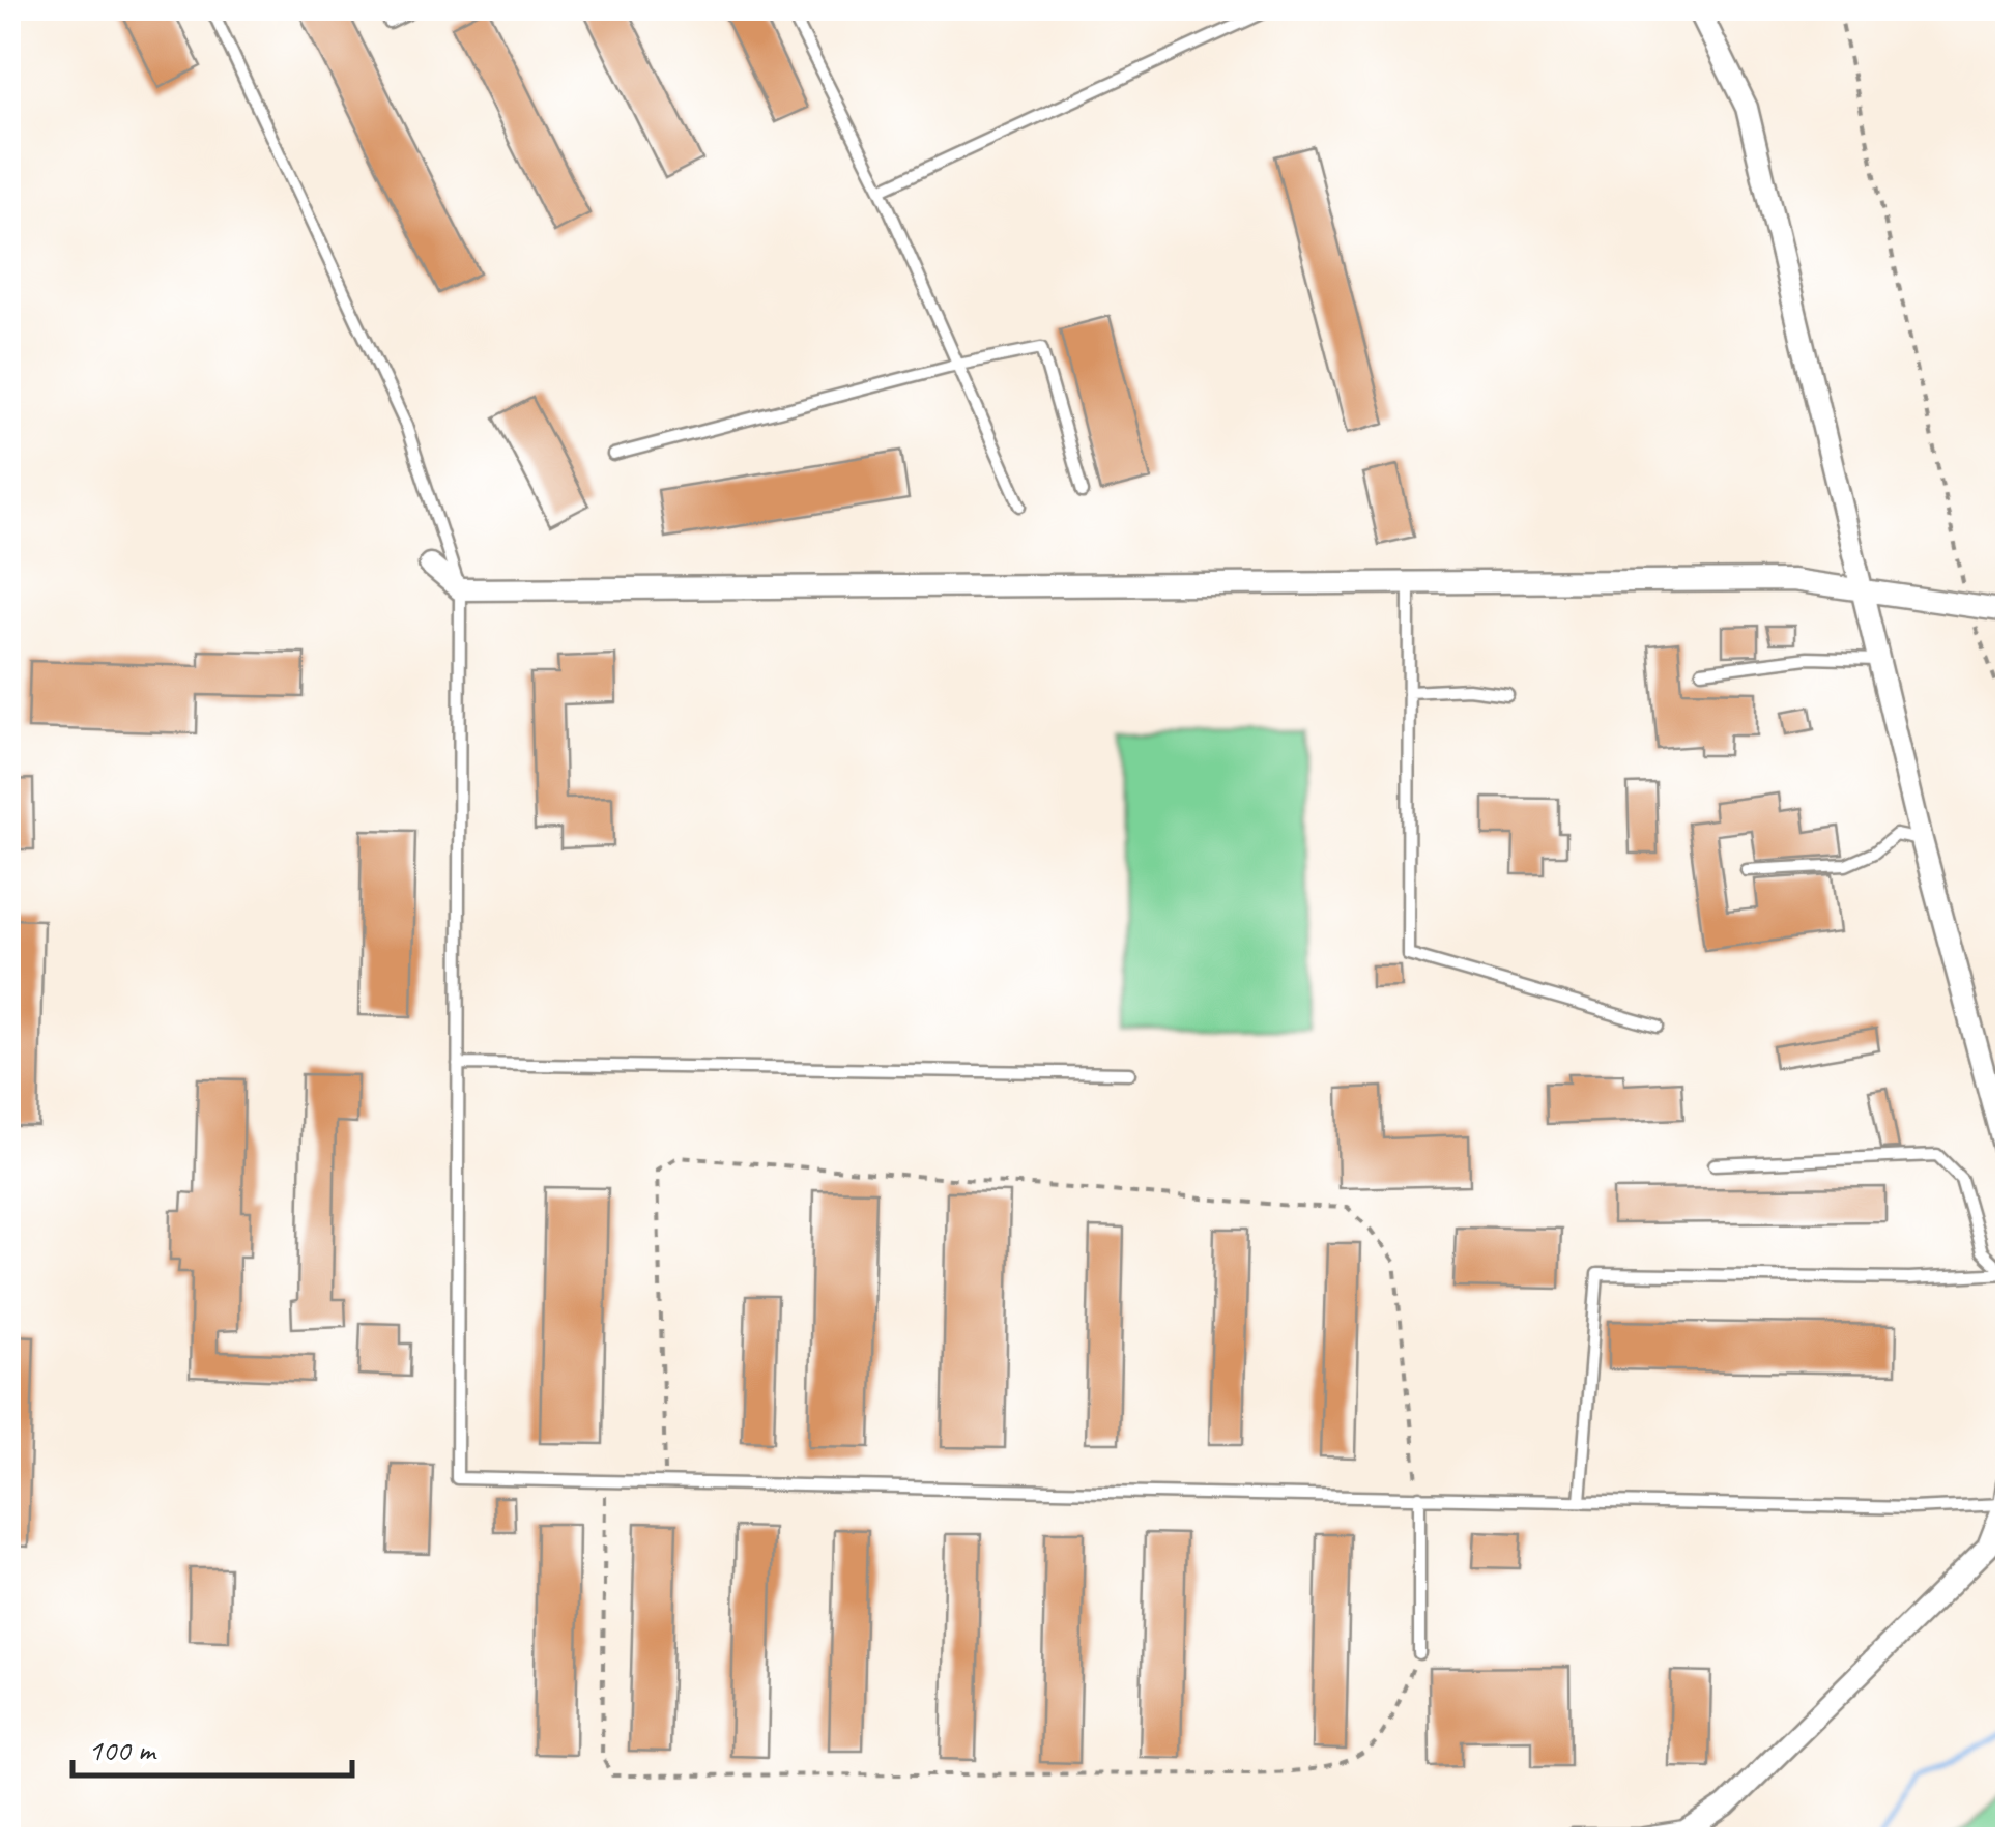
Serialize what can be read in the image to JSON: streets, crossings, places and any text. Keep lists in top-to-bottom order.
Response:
{
  "scale_bar": "100 m"
}
